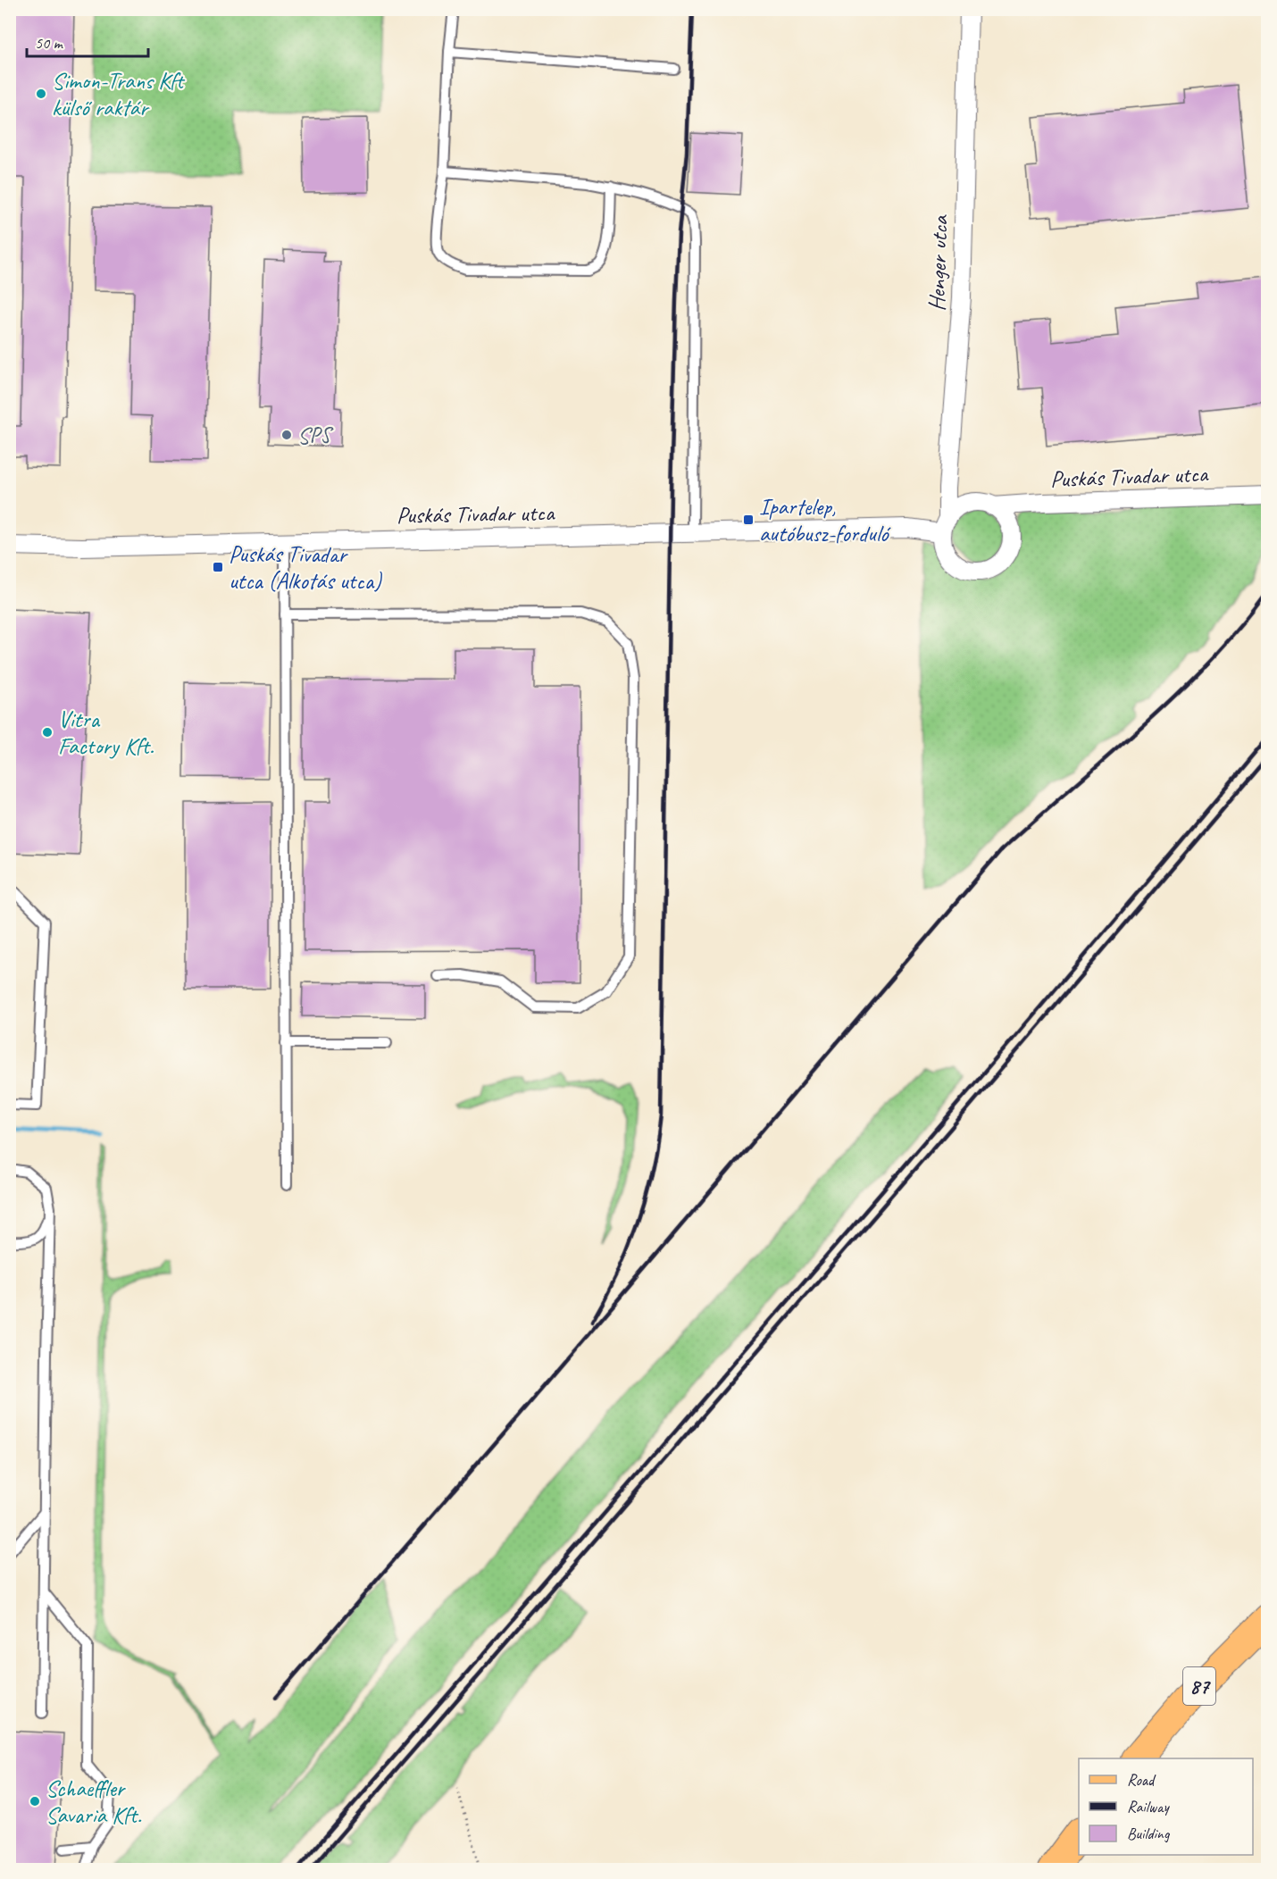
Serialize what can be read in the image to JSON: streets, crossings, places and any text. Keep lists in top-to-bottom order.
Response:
{
  "streets": {
    "main road": ["87"],
    "street": ["Henger utca", "Puskás Tivadar utca"]
  },
  "crossings": [
    ["Henger utca", "Puskás Tivadar utca"]
  ],
  "places": {
    "other": [
      "Simon-Trans Kft külső raktár",
      "SPS",
      "Vitra Factory Kft.",
      "Schaeffler Savaria Kft."
    ],
    "transit": ["Ipartelep, autóbusz-forduló", "Puskás Tivadar utca (Alkotás utca)"]
  },
  "legend": ["Road", "Railway", "Building"],
  "scale_bar": "50 m"
}
